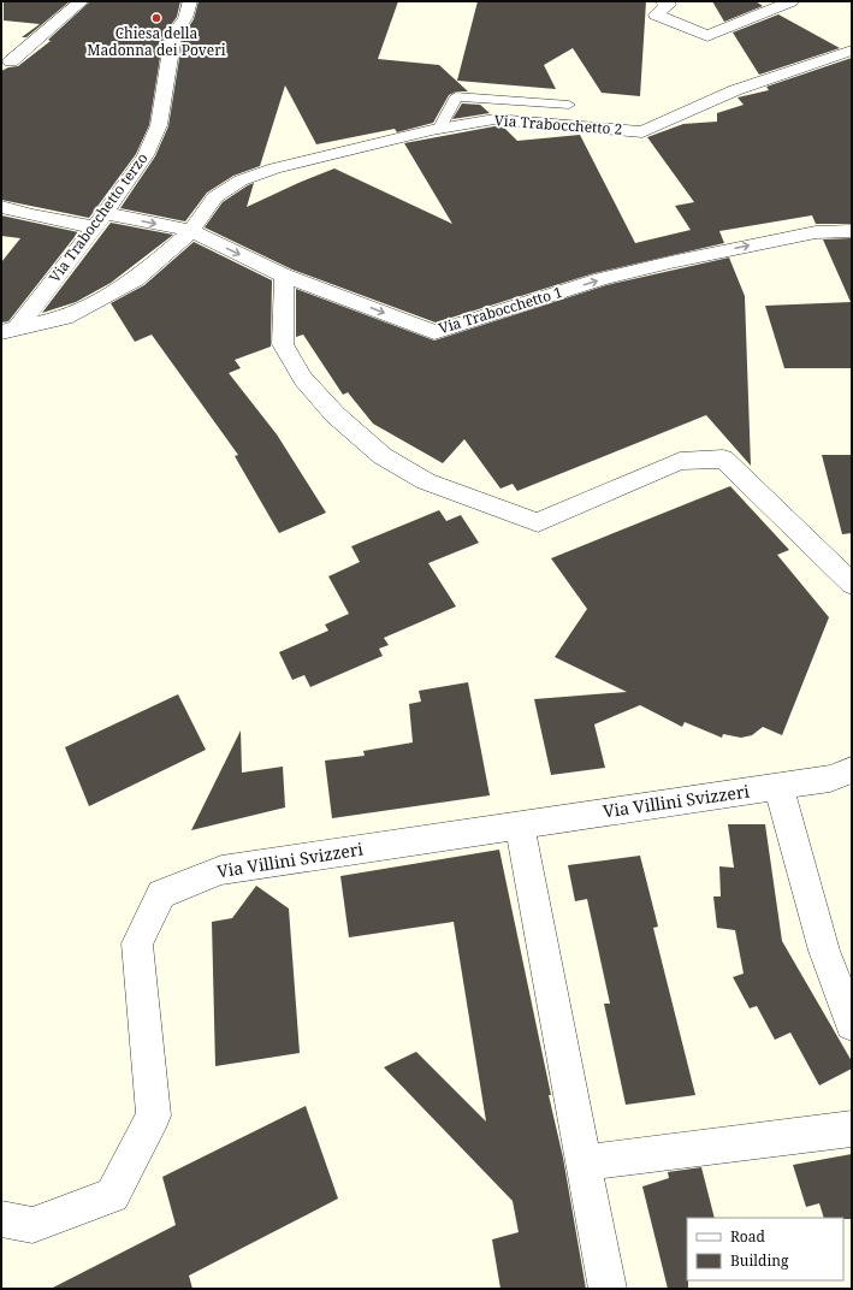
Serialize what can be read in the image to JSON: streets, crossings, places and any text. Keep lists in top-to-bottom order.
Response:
{
  "streets": {
    "street": [
      "Via Trabocchetto 2",
      "Via Trabocchetto terzo",
      "Via Trabocchetto 1",
      "Via Villini Svizzeri"
    ]
  },
  "crossings": [
    ["Via Trabocchetto 2", "Via Trabocchetto terzo"],
    ["Via Trabocchetto 2", "Via Trabocchetto 1"],
    ["Via Trabocchetto terzo", "Via Trabocchetto 1"]
  ],
  "one_way": ["Via Trabocchetto 1"],
  "places": ["Chiesa della Madonna dei Poveri"],
  "legend": ["Road", "Building"]
}
